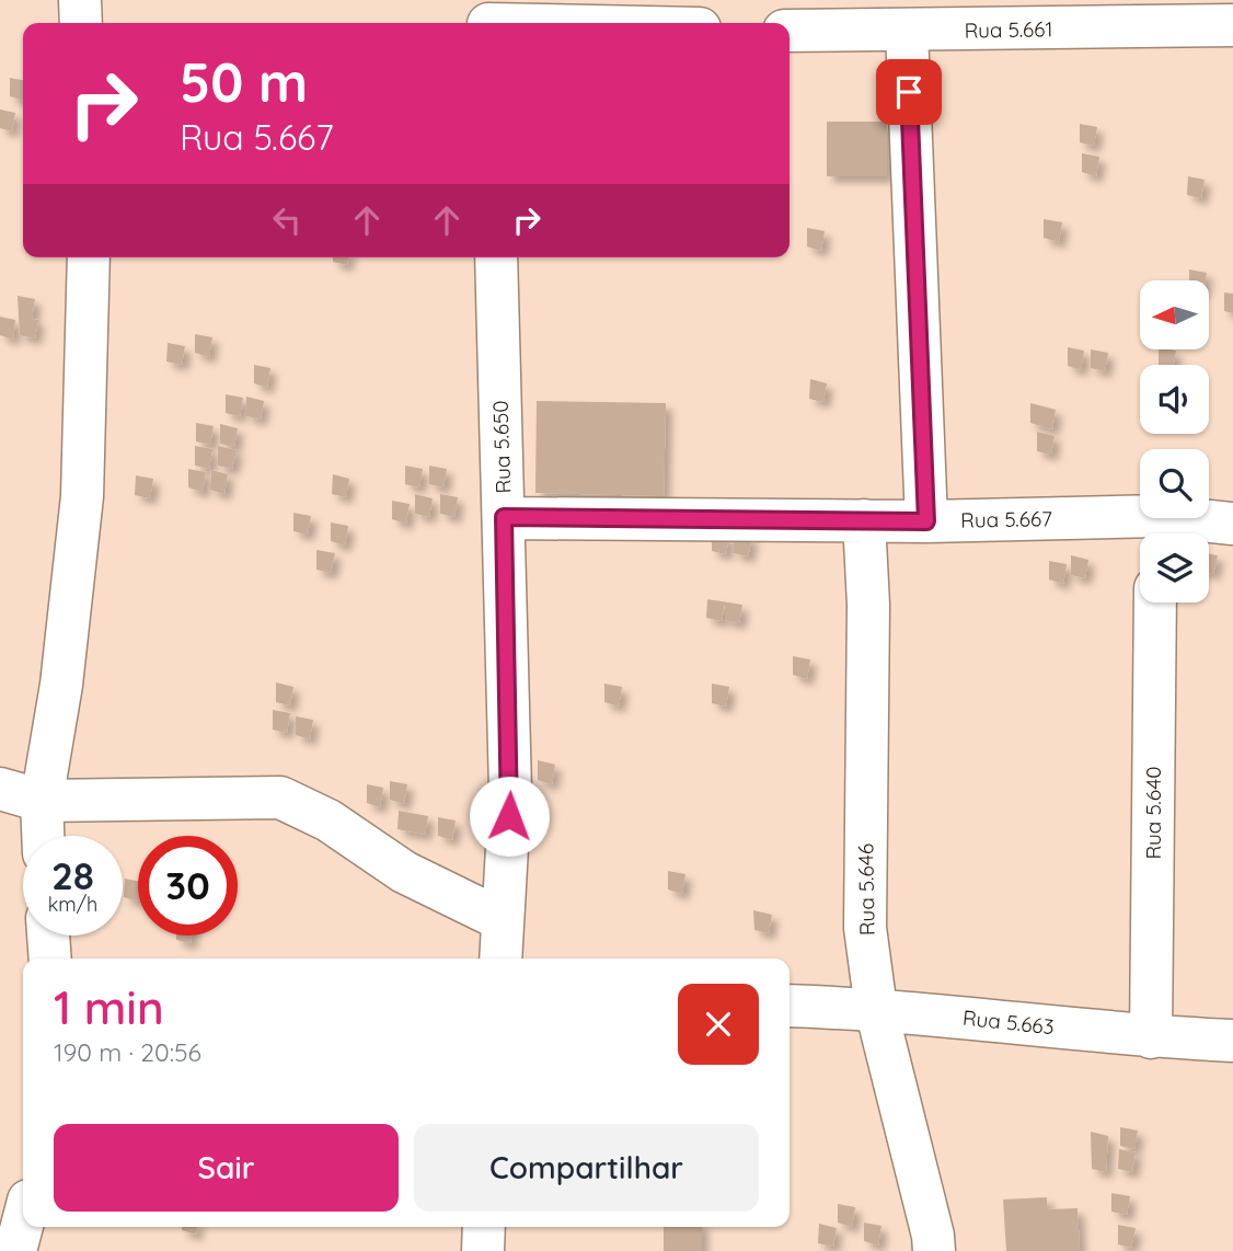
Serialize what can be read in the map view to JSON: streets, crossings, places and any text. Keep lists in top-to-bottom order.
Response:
{
  "streets": {
    "street": [
      "Rua 5.661",
      "Rua 5.650",
      "Rua 5.667",
      "Rua 5.640",
      "Rua 5.646",
      "Rua 5.663"
    ]
  },
  "crossings": [
    ["Rua 5.650", "Rua 5.667"],
    ["Rua 5.667", "Rua 5.646"],
    ["Rua 5.640", "Rua 5.663"],
    ["Rua 5.646", "Rua 5.663"]
  ],
  "north": "left",
  "page": {
    "turn": ["50 m", "Rua 5.667"],
    "speed": "28 km/h",
    "limit": "30",
    "heading": ["1 min", "190 m · 20:56"],
    "buttons": ["Sair", "Compartilhar"]
  }
}
